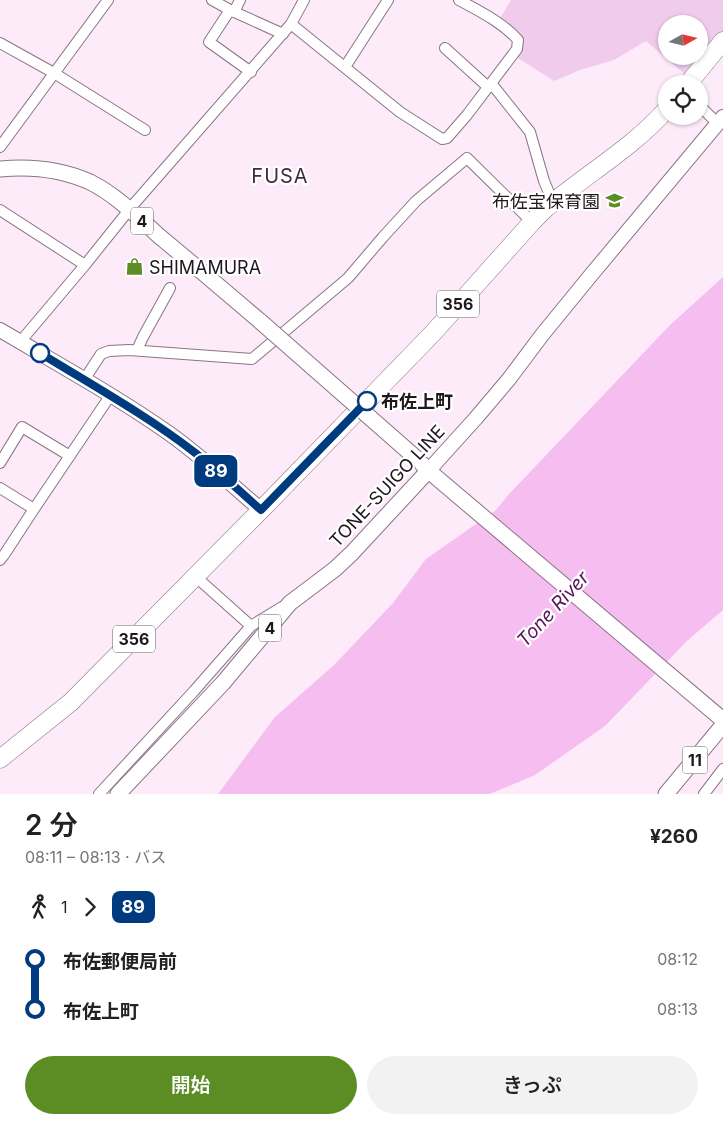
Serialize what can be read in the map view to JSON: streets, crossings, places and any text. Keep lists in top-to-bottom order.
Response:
{
  "streets": {
    "highway": ["356"],
    "main road": ["4", "TONE-SUIGO LINE", "11"]
  },
  "crossings": [
    ["4", "TONE-SUIGO LINE"]
  ],
  "districts": ["FUSA"],
  "water": ["Tone River"],
  "places": {
    "school or university": ["布佐宝保育園"],
    "shop": ["SHIMAMURA"],
    "other": ["布佐上町"]
  },
  "lines": ["bus line 89"],
  "north": "right",
  "page": {
    "on_map": "89",
    "heading": ["2 分", "08:11 – 08:13 · バス", "¥260"],
    "legs": ["1", "89"],
    "list": [
      {
        "name": "布佐郵便局前",
        "value": "08:12"
      },
      {
        "name": "布佐上町",
        "value": "08:13"
      }
    ],
    "buttons": ["開始", "きっぷ"]
  }
}
